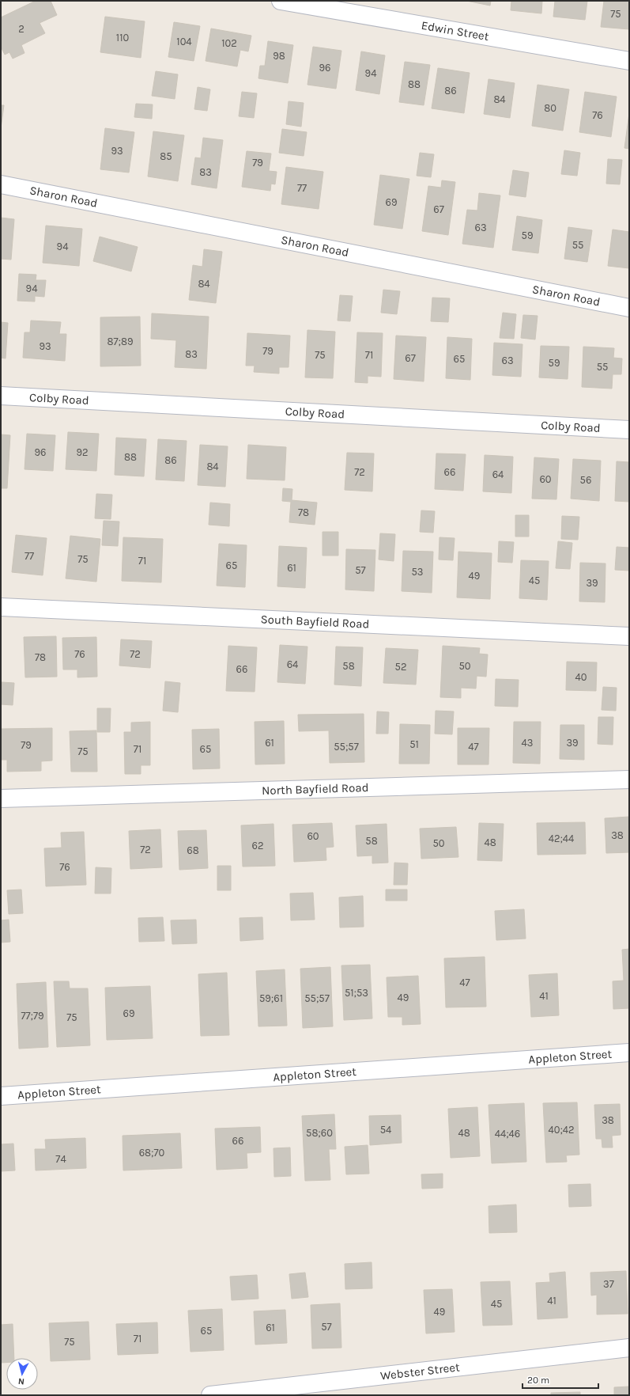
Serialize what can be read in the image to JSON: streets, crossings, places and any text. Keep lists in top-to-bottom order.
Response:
{
  "streets": {
    "street": [
      "Edwin Street",
      "Sharon Road",
      "Colby Road",
      "South Bayfield Road",
      "North Bayfield Road",
      "Appleton Street",
      "Webster Street"
    ]
  },
  "house_numbers": [
    "75",
    "2",
    "110",
    "104",
    "102",
    "98",
    "96",
    "94",
    "88",
    "86",
    "84",
    "80",
    "76",
    "93",
    "85",
    "79",
    "83",
    "77",
    "69",
    "67",
    "63",
    "59",
    "55",
    "94",
    "84",
    "94",
    "87;89",
    "93",
    "79",
    "83",
    "75",
    "71",
    "67",
    "65",
    "63",
    "59",
    "55",
    "96",
    "92",
    "88",
    "86",
    "84",
    "72",
    "66",
    "64",
    "60",
    "56",
    "78",
    "77",
    "75",
    "71",
    "65",
    "61",
    "57",
    "53",
    "49",
    "45",
    "39",
    "76",
    "72",
    "78",
    "64",
    "58",
    "50",
    "52",
    "66",
    "40",
    "61",
    "43",
    "39",
    "51",
    "79",
    "55;57",
    "47",
    "71",
    "65",
    "75",
    "38",
    "60",
    "42;44",
    "58",
    "48",
    "50",
    "62",
    "72",
    "68",
    "76",
    "47",
    "51;53",
    "41",
    "49",
    "59;61",
    "55;57",
    "69",
    "77;79",
    "75",
    "38",
    "54",
    "40;42",
    "58;60",
    "48",
    "44;46",
    "66",
    "68;70",
    "74",
    "37",
    "41",
    "45",
    "49",
    "57",
    "61",
    "65",
    "71",
    "75"
  ],
  "scale_bar": "20 m",
  "north": "bottom"
}
